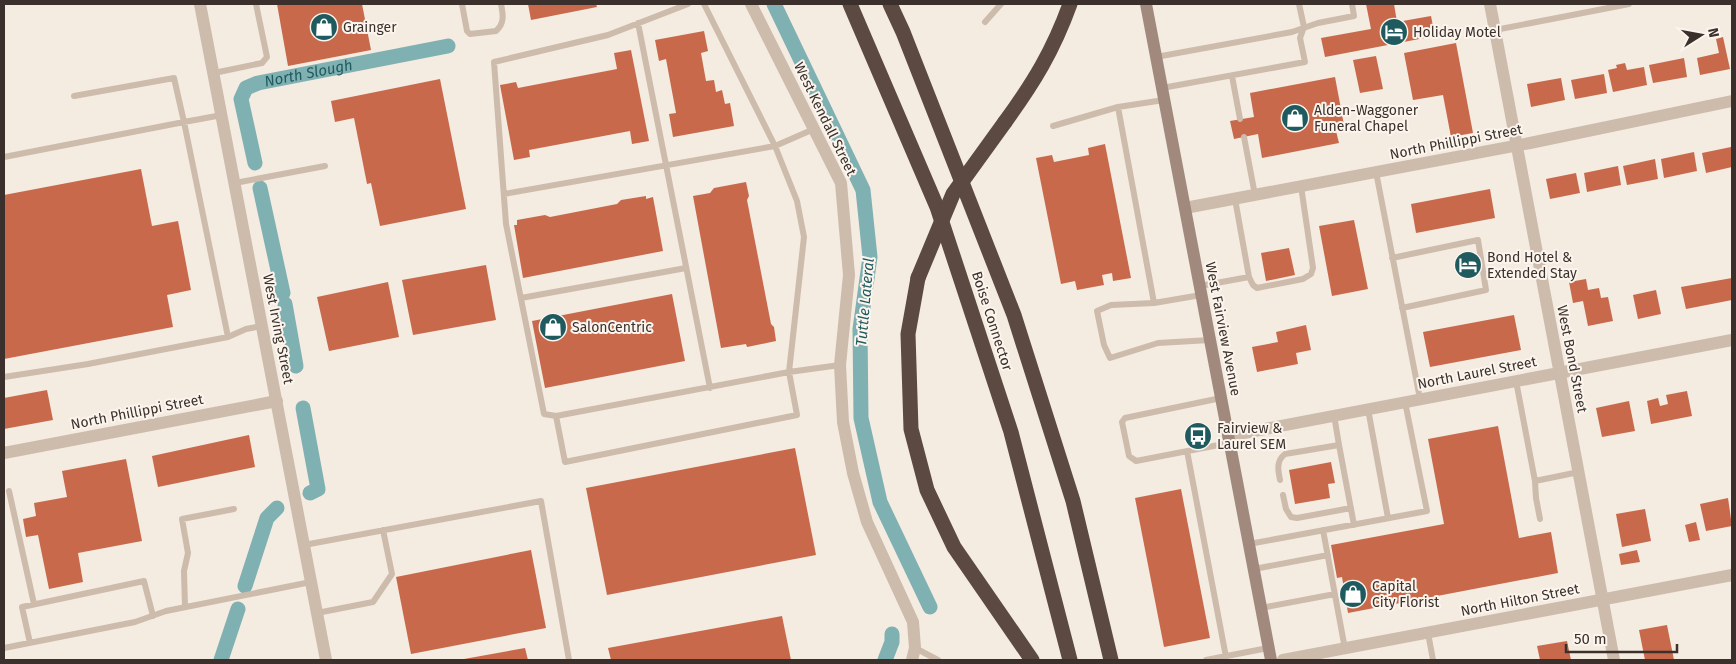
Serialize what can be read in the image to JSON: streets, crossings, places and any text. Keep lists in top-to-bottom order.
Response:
{
  "streets": {
    "highway": ["Boise Connector"],
    "main road": ["West Fairview Avenue"],
    "street": [
      "West Kendall Street",
      "North Phillippi Street",
      "West Irving Street",
      "West Bond Street",
      "North Laurel Street",
      "North Hilton Street"
    ]
  },
  "crossings": [
    ["North Phillippi Street", "West Irving Street"],
    ["North Phillippi Street", "West Fairview Avenue"],
    ["North Phillippi Street", "West Bond Street"],
    ["West Fairview Avenue", "North Laurel Street"],
    ["West Bond Street", "North Laurel Street"],
    ["West Bond Street", "North Hilton Street"]
  ],
  "water": ["North Slough", "Tuttle Lateral"],
  "places": {
    "shop": [
      "Grainger",
      "Alden-Waggoner Funeral Chapel",
      "SalonCentric",
      "Capital City Florist"
    ],
    "hotel": ["Holiday Motel", "Bond Hotel & Extended Stay"],
    "bus stop": ["Fairview & Laurel SEM"]
  },
  "scale_bar": "50 m",
  "north": "right"
}
